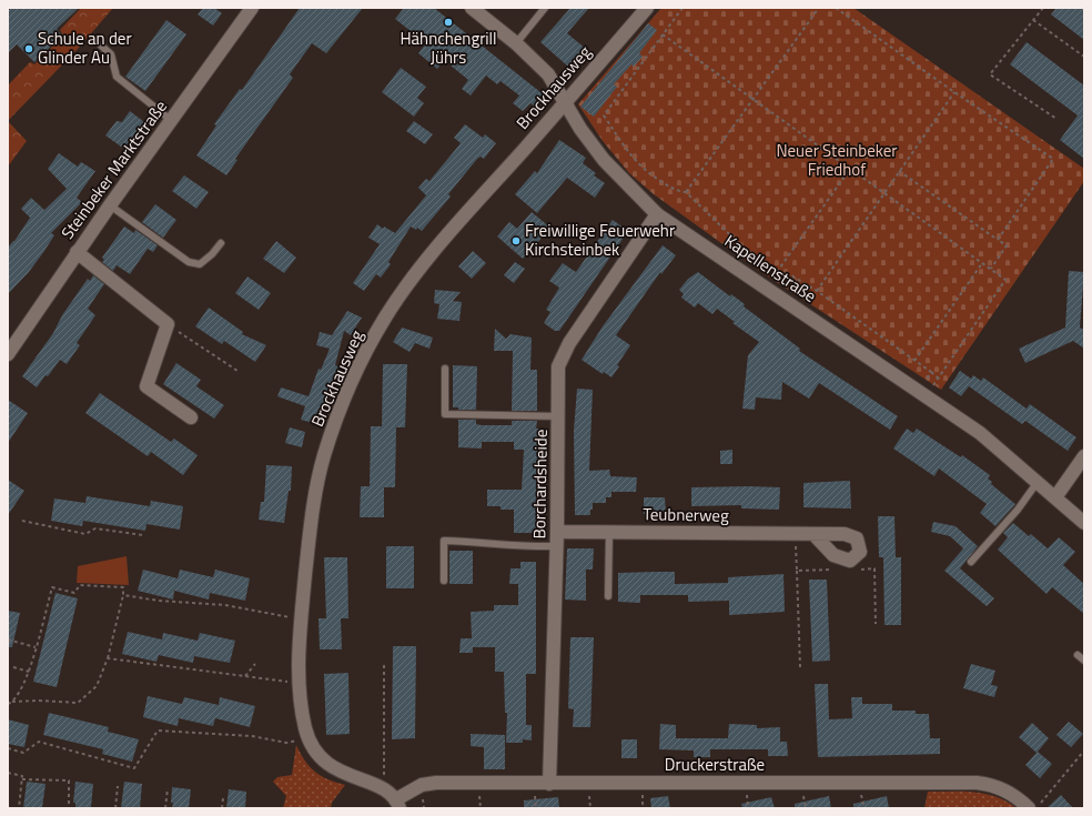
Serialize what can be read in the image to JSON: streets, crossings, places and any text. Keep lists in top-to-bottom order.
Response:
{
  "streets": {
    "street": [
      "Brockhausweg",
      "Steinbeker Marktstraße",
      "Kapellenstraße",
      "Borchardsheide",
      "Teubnerweg",
      "Druckerstraße"
    ]
  },
  "crossings": [
    ["Brockhausweg", "Kapellenstraße"],
    ["Brockhausweg", "Druckerstraße"],
    ["Kapellenstraße", "Borchardsheide"],
    ["Borchardsheide", "Teubnerweg"],
    ["Borchardsheide", "Druckerstraße"]
  ],
  "parks": ["Neuer Steinbeker Friedhof"],
  "places": ["Hähnchengrill Jührs", "Schule an der Glinder Au", "Freiwillige Feuerwehr Kirchsteinbek"]
}
